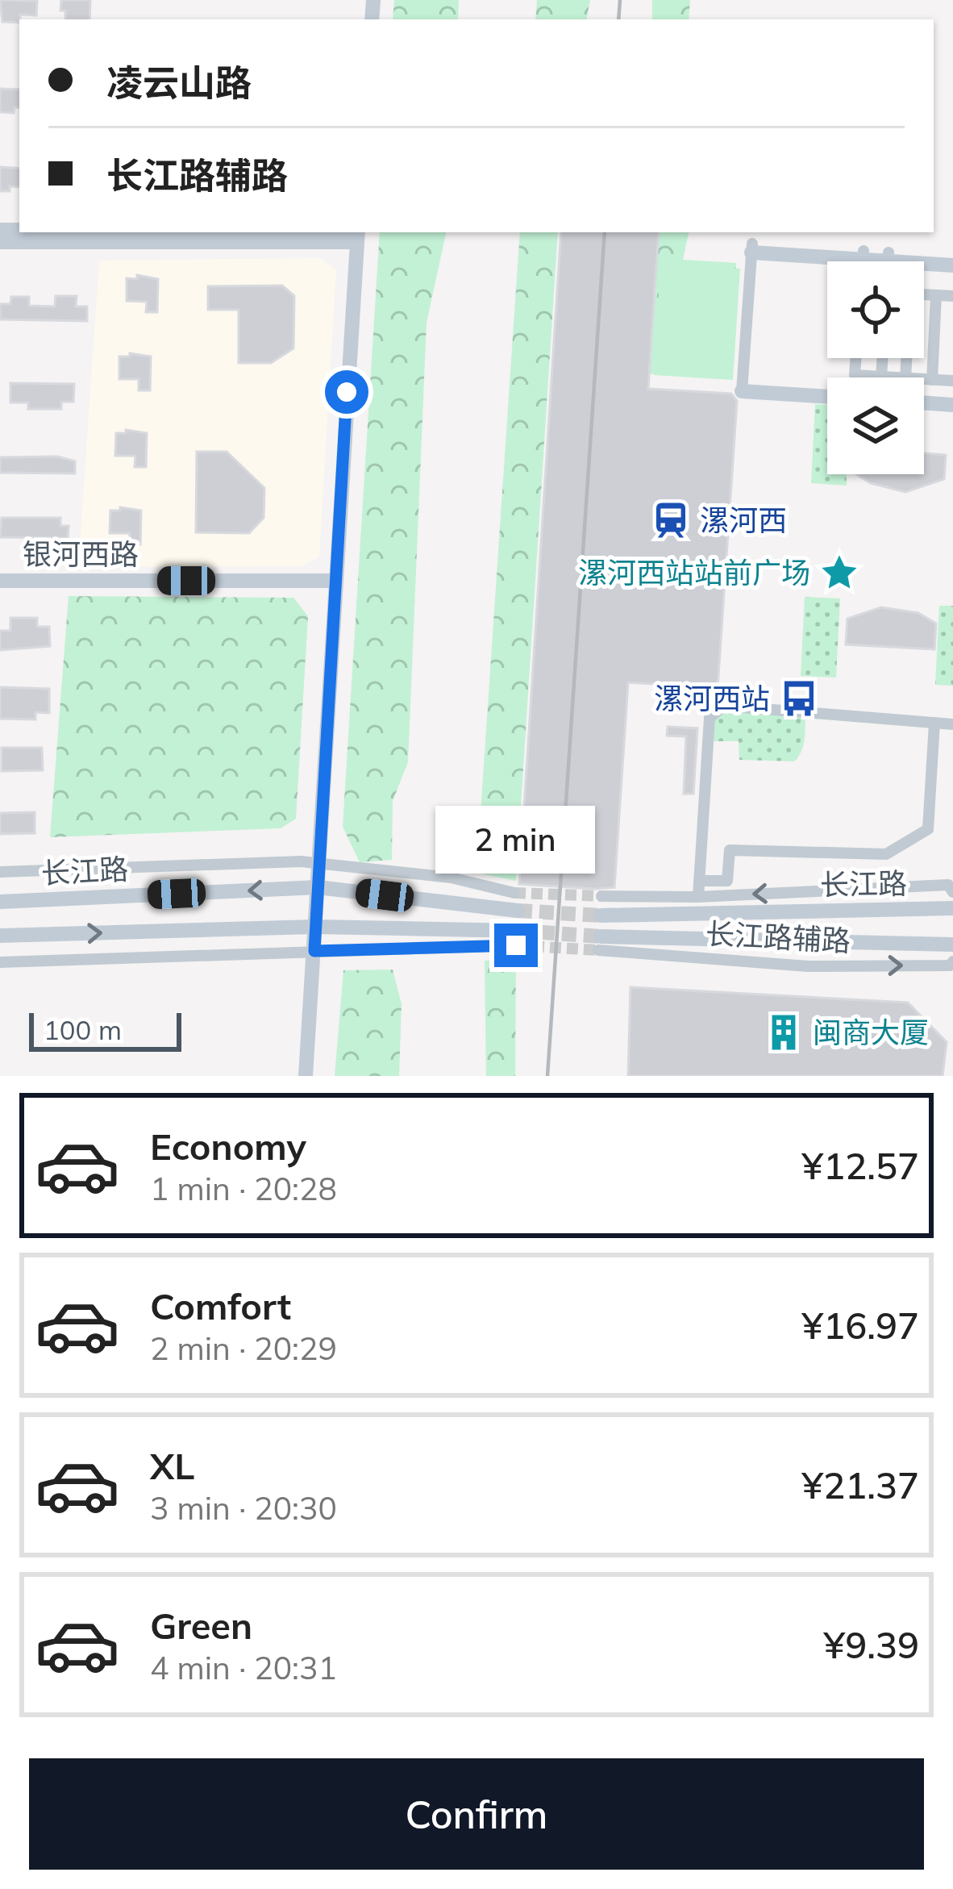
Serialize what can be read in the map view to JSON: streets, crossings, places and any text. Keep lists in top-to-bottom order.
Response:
{
  "streets": {
    "street": ["银河西路", "长江路", "长江路辅路"]
  },
  "crossings": [
    ["长江路", "长江路辅路"]
  ],
  "places": {
    "station": ["漯河西"],
    "place": ["漯河西站站前广场"],
    "bus stop": ["漯河西站"],
    "building": ["闽商大厦"]
  },
  "scale_bar": "100 m",
  "page": {
    "banner": ["凌云山路", "长江路辅路"],
    "bubble": "2 min",
    "scale": "100 m",
    "list": [
      {
        "name": "Economy",
        "note": "1 min · 20:28",
        "value": "¥12.57"
      },
      {
        "name": "Comfort",
        "note": "2 min · 20:29",
        "value": "¥16.97"
      },
      {
        "name": "XL",
        "note": "3 min · 20:30",
        "value": "¥21.37"
      },
      {
        "name": "Green",
        "note": "4 min · 20:31",
        "value": "¥9.39"
      }
    ],
    "buttons": "Confirm"
  }
}
